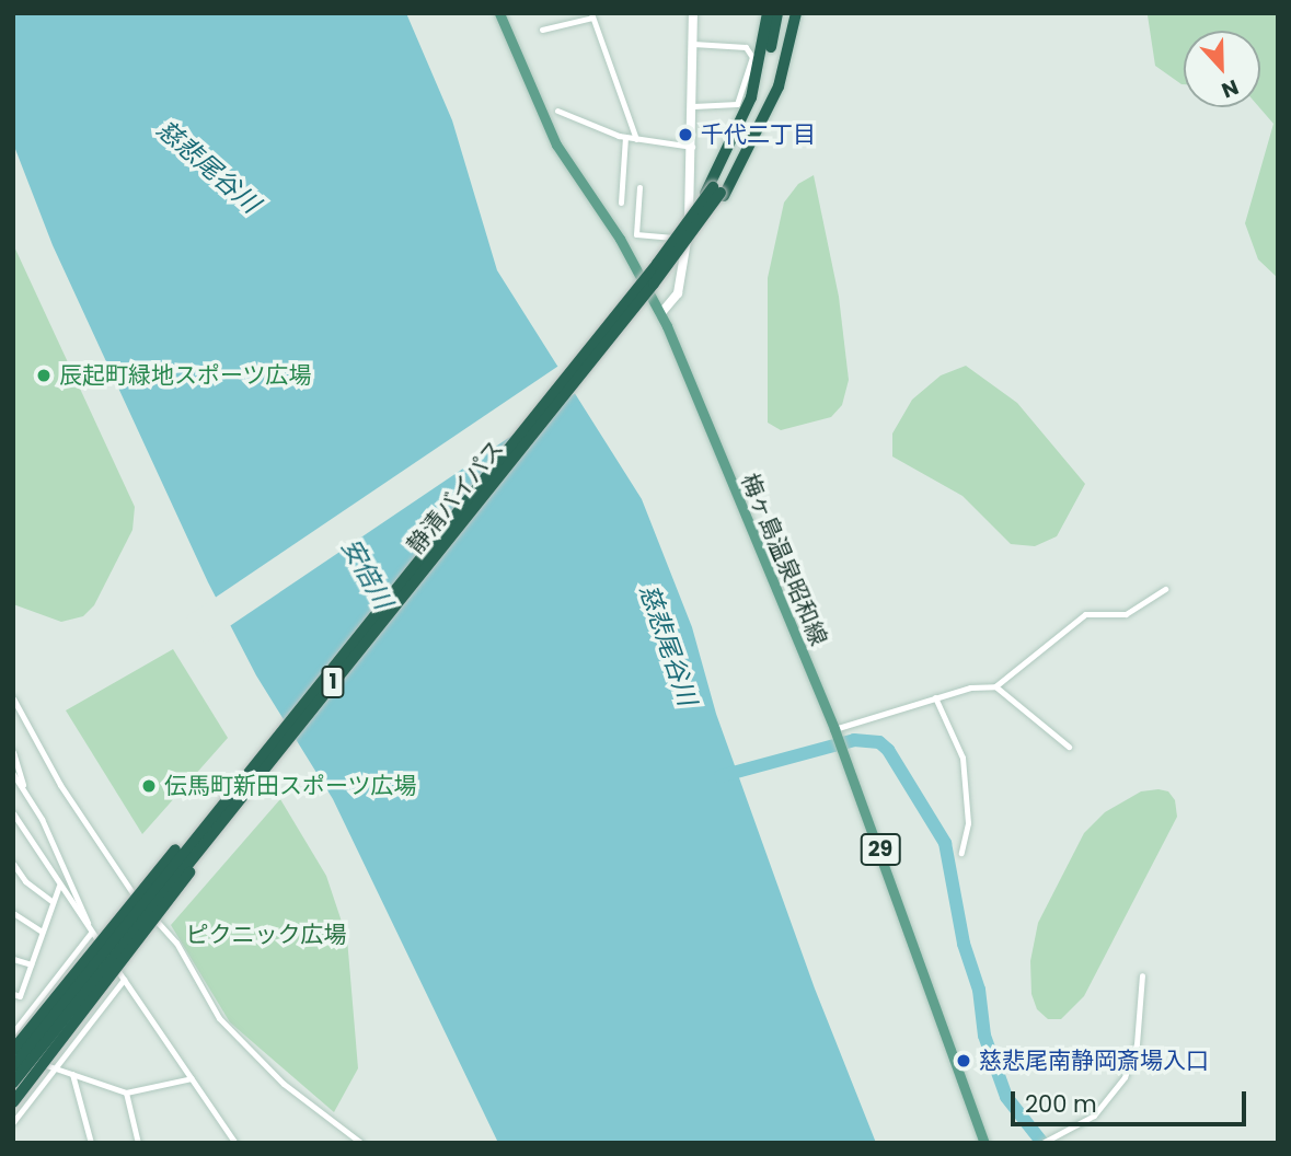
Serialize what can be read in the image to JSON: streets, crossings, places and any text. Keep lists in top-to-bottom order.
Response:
{
  "streets": {
    "highway": ["静清バイパス", "1"],
    "main road": ["梅ヶ島温泉昭和線", "29"]
  },
  "water": ["慈悲尾谷川", "安倍川"],
  "parks": ["ピクニック広場"],
  "places": [
    "千代二丁目",
    "辰起町緑地スポーツ広場",
    "伝馬町新田スポーツ広場",
    "慈悲尾南静岡斎場入口"
  ],
  "scale_bar": "200 m",
  "north": "bottom"
}
